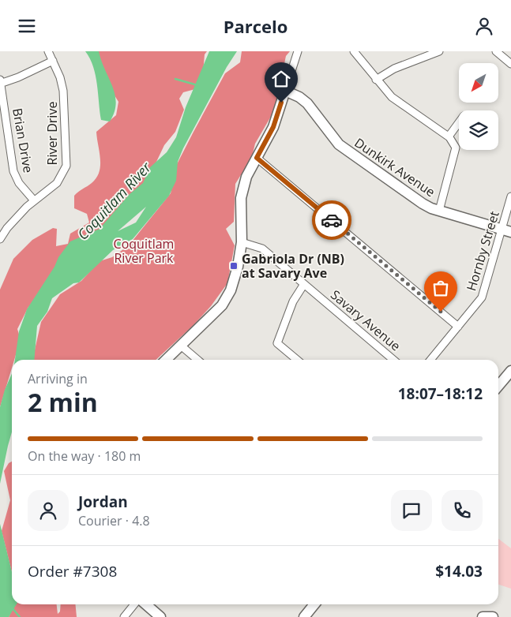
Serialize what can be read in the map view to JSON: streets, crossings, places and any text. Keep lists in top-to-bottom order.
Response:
{
  "streets": {
    "street": [
      "River Drive",
      "Brian Drive",
      "Dunkirk Avenue",
      "Hornby Street",
      "Savary Avenue"
    ]
  },
  "crossings": [
    ["River Drive", "Brian Drive"],
    ["Dunkirk Avenue", "Hornby Street"]
  ],
  "water": ["Coquitlam River"],
  "parks": ["Coquitlam River Park"],
  "places": {
    "transit": ["Gabriola Dr (NB) at Savary Ave"]
  },
  "north": "bottom left",
  "page": {
    "header": "Parcelo",
    "heading": ["2 min", "Arriving in", "18:07–18:12"],
    "panel": [
      "Jordan",
      "Courier · 4.8",
      "Order #7308",
      "$14.03"
    ],
    "bar": "On the way · 180 m"
  }
}
